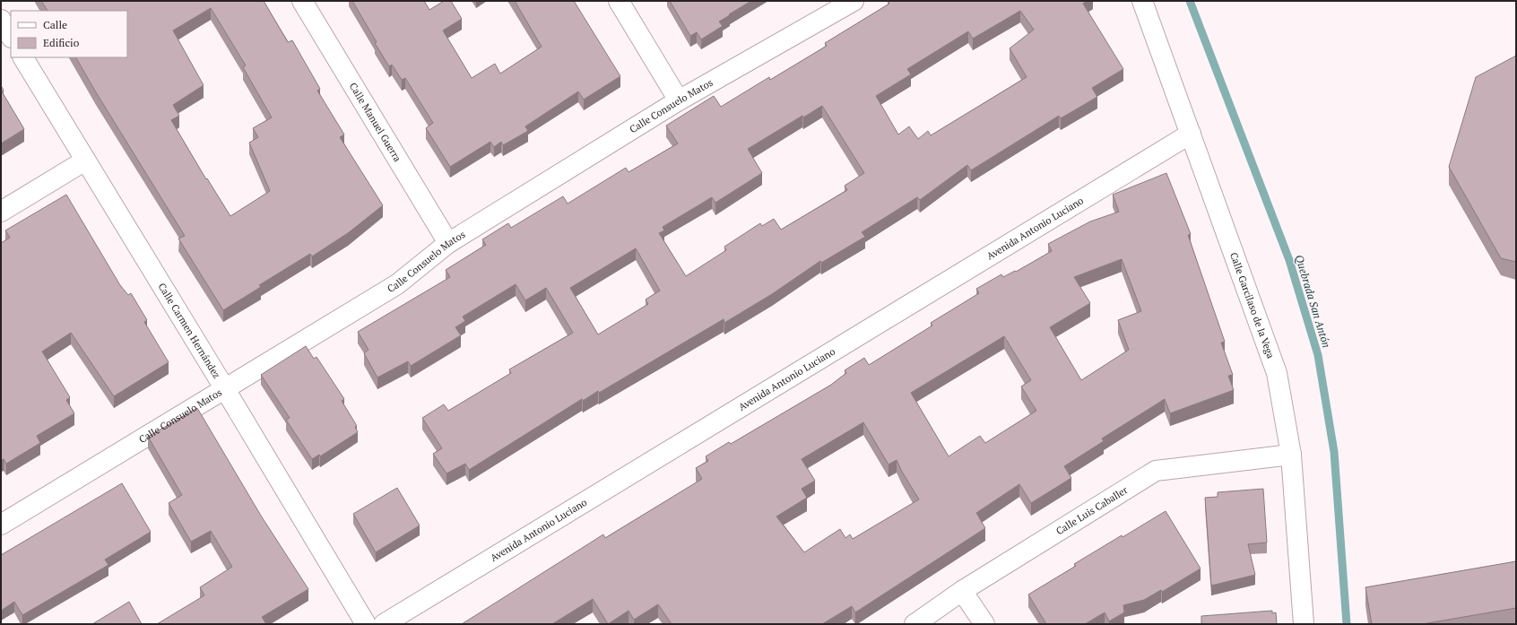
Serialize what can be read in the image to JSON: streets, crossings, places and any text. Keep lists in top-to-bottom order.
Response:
{
  "streets": {
    "street": [
      "Calle Consuelo Matos",
      "Calle Manuel Guerra",
      "Avenida Antonio Luciano",
      "Calle Garcilaso de la Vega",
      "Calle Carmen Hernández",
      "Calle Luis Caballer"
    ]
  },
  "crossings": [
    ["Calle Consuelo Matos", "Calle Manuel Guerra"],
    ["Calle Consuelo Matos", "Calle Carmen Hernández"],
    ["Avenida Antonio Luciano", "Calle Garcilaso de la Vega"],
    ["Calle Garcilaso de la Vega", "Calle Luis Caballer"]
  ],
  "water": ["Quebrada San Antón"],
  "legend": ["Calle", "Edificio"]
}
